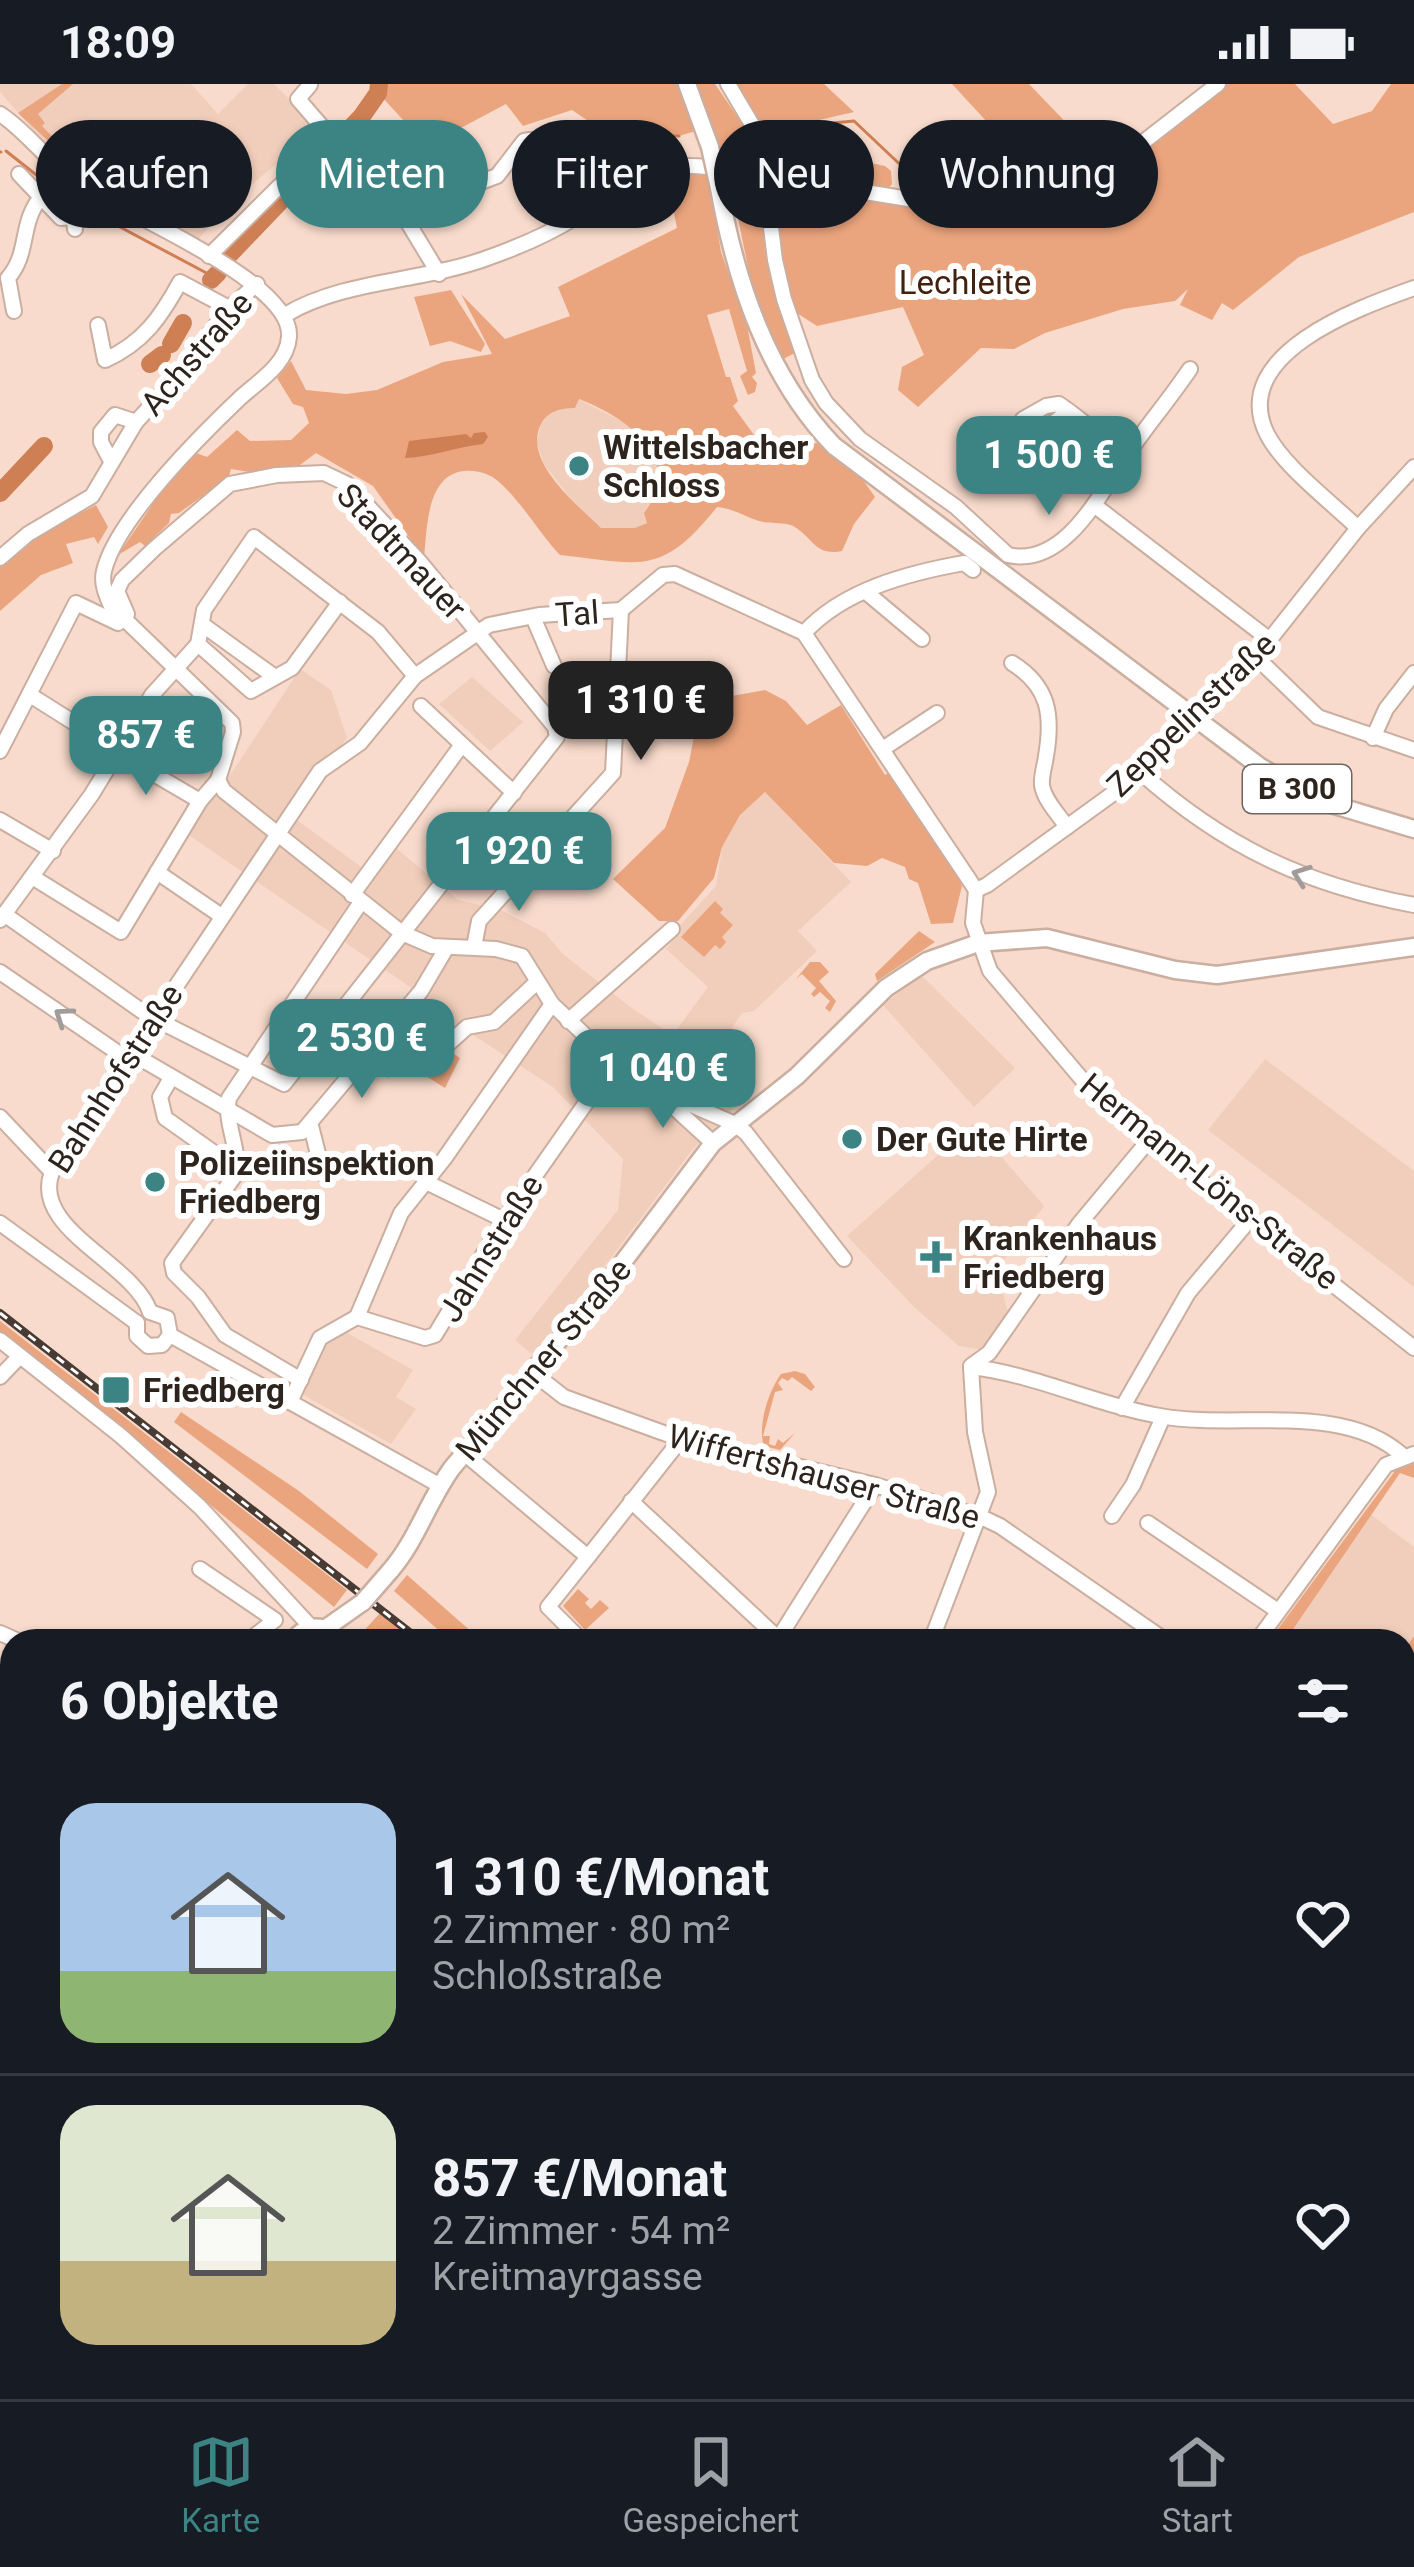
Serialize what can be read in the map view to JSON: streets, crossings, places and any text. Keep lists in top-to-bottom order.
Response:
{
  "streets": {
    "main road": ["B 300", "Münchner Straße"],
    "street": [
      "Achstraße",
      "Stadtmauer",
      "Tal",
      "Zeppelinstraße",
      "Bahnhofstraße",
      "Hermann-Löns-Straße",
      "Jahnstraße",
      "Wiffertshauser Straße"
    ]
  },
  "crossings": [
    ["Stadtmauer", "Tal"],
    ["Tal", "Bahnhofstraße"],
    ["Zeppelinstraße", "B 300"],
    ["Hermann-Löns-Straße", "Münchner Straße"],
    ["Münchner Straße", "Wiffertshauser Straße"]
  ],
  "parks": ["Lechleite"],
  "places": {
    "other": ["Wittelsbacher Schloss", "Der Gute Hirte", "Polizeiinspektion Friedberg"],
    "health": ["Krankenhaus Friedberg"],
    "transit": ["Friedberg"]
  },
  "page": {
    "status": "18:09",
    "chip": [
      "Kaufen",
      "Mieten",
      "Filter",
      "Neu",
      "Wohnung"
    ],
    "price": [
      "1 500 €",
      "1 310 €",
      "857 €",
      "1 920 €",
      "2 530 €",
      "1 040 €"
    ],
    "heading": "6 Objekte",
    "list": [
      {
        "name": "1 310 €/Monat",
        "note": "2 Zimmer · 80 m² · Schloßstraße"
      },
      {
        "name": "857 €/Monat",
        "note": "2 Zimmer · 54 m² · Kreitmayrgasse"
      }
    ],
    "tabs": ["Karte", "Gespeichert", "Start"]
  }
}
